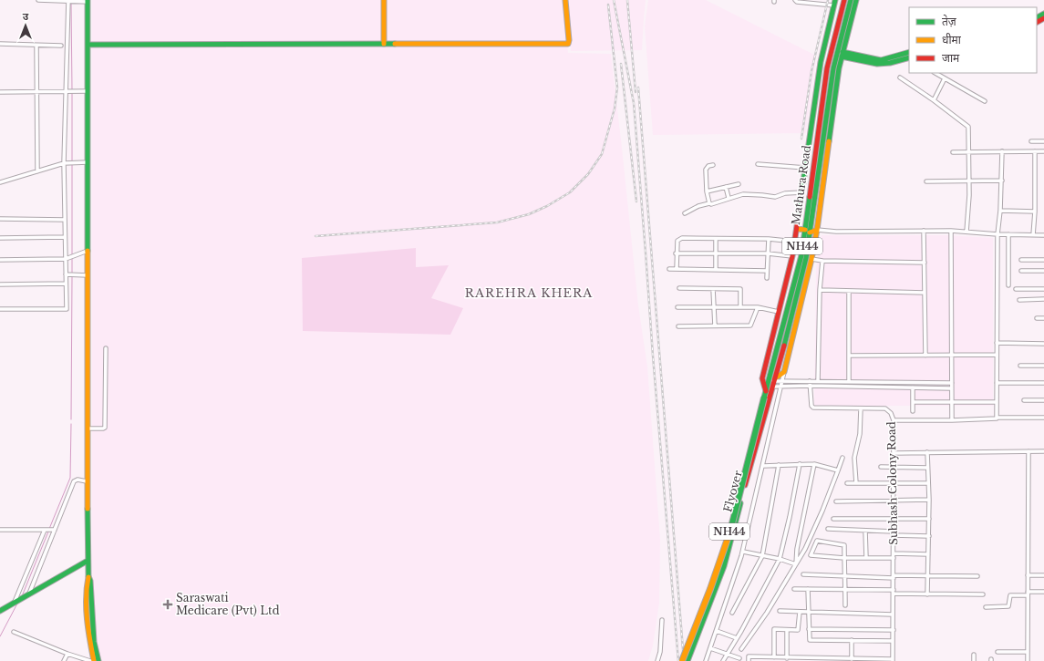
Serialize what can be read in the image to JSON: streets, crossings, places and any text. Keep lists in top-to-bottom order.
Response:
{
  "streets": {
    "main road": ["Mathura Road", "NH44", "Flyover"],
    "street": ["Subhash Colony Road"]
  },
  "crossings": [
    ["Mathura Road", "Flyover"]
  ],
  "districts": ["RAREHRA KHERA"],
  "places": {
    "health": ["Saraswati Medicare (Pvt) Ltd"]
  },
  "legend": ["तेज़", "धीमा", "जाम"],
  "north": "top"
}
